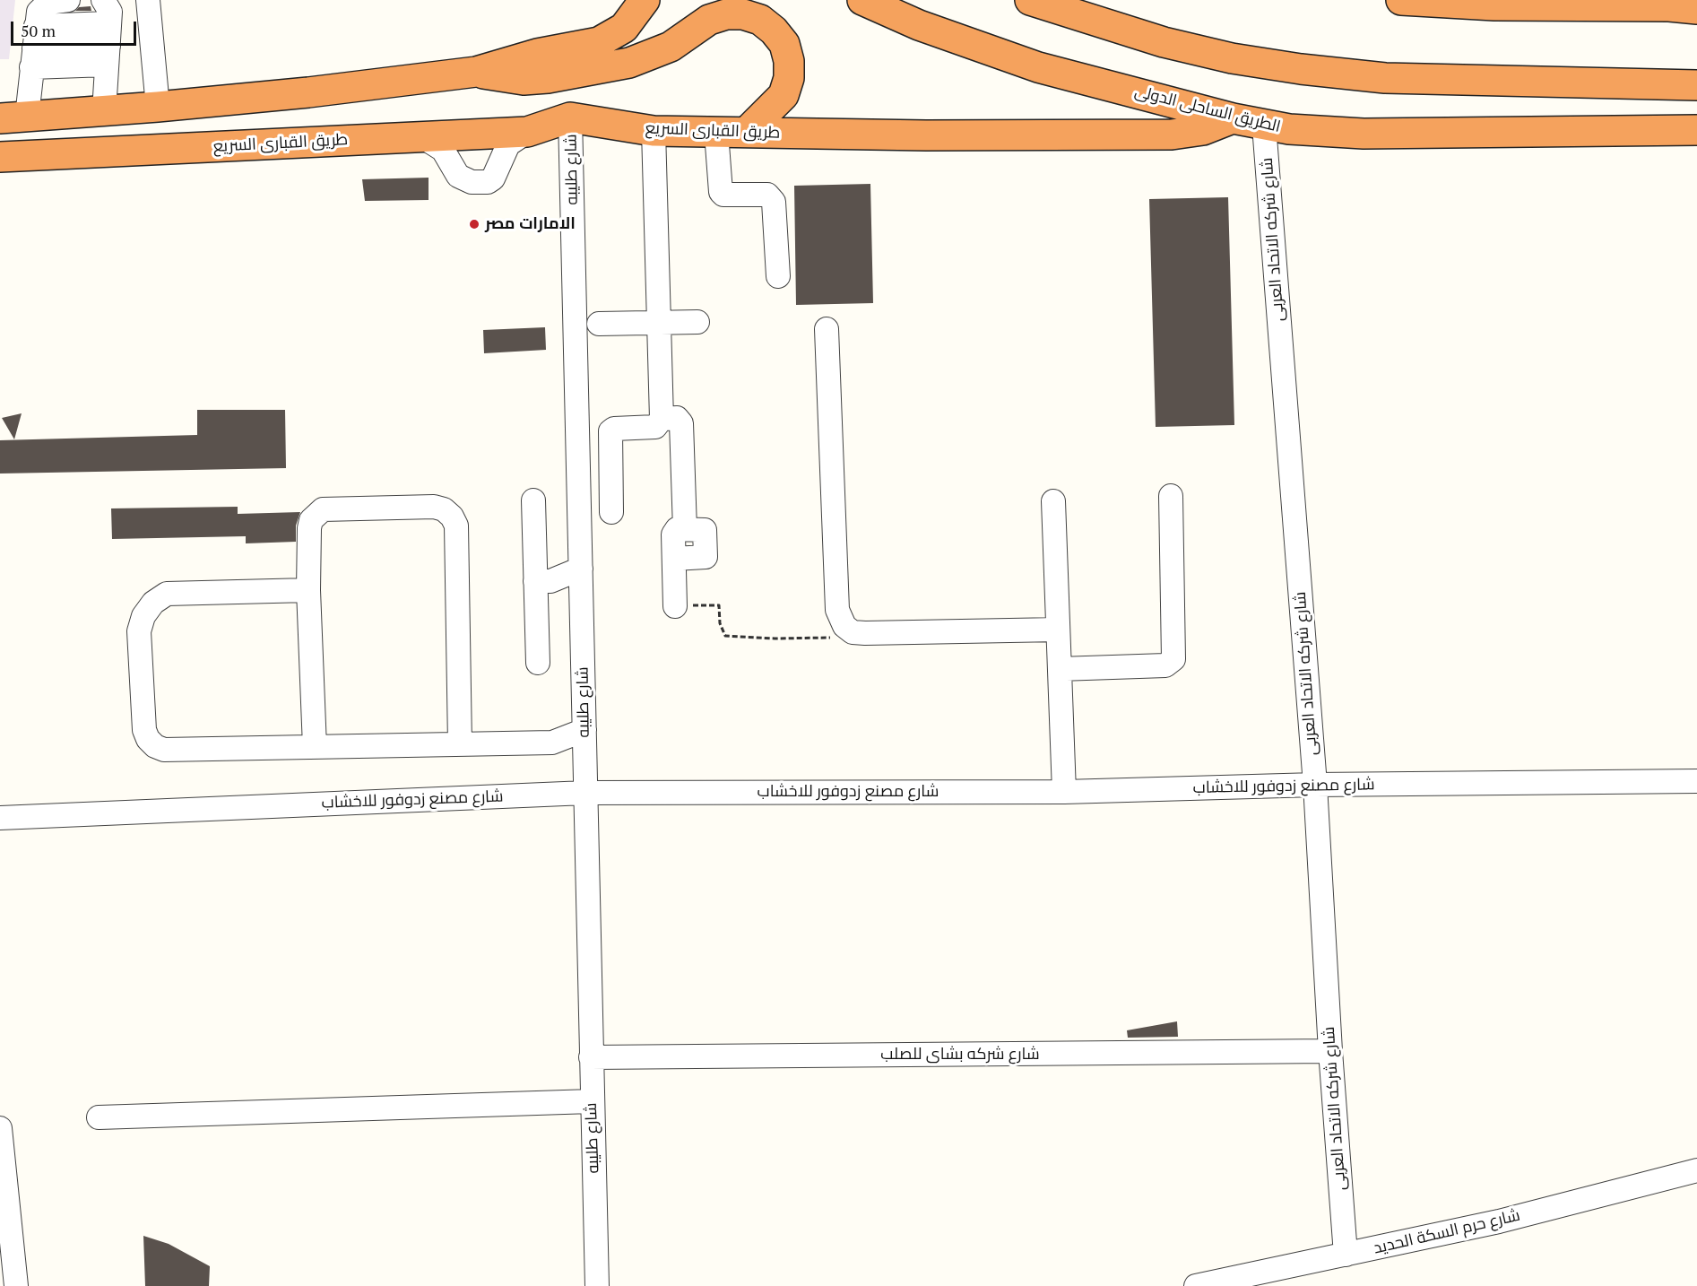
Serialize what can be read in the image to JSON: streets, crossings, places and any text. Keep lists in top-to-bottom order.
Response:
{
  "streets": {
    "highway": ["الطريق الساحلى الدولى", "طريق القبارى السريع"],
    "street": [
      "شارع طليبه",
      "شارع شركه الاتحاد العربى",
      "شارع مصنع زدوفور للاخشاب",
      "شارع شركه بشاى للصلب",
      "شارع حرم السكة الحديد"
    ]
  },
  "crossings": [
    ["الطريق الساحلى الدولى", "طريق القبارى السريع"],
    ["الطريق الساحلى الدولى", "شارع شركه الاتحاد العربى"],
    ["طريق القبارى السريع", "شارع طليبه"],
    ["شارع طليبه", "شارع مصنع زدوفور للاخشاب"],
    ["شارع طليبه", "شارع شركه بشاى للصلب"],
    ["شارع شركه الاتحاد العربى", "شارع مصنع زدوفور للاخشاب"],
    ["شارع شركه الاتحاد العربى", "شارع شركه بشاى للصلب"],
    ["شارع شركه الاتحاد العربى", "شارع حرم السكة الحديد"]
  ],
  "places": ["الامارات مصر"],
  "scale_bar": "50 m"
}
